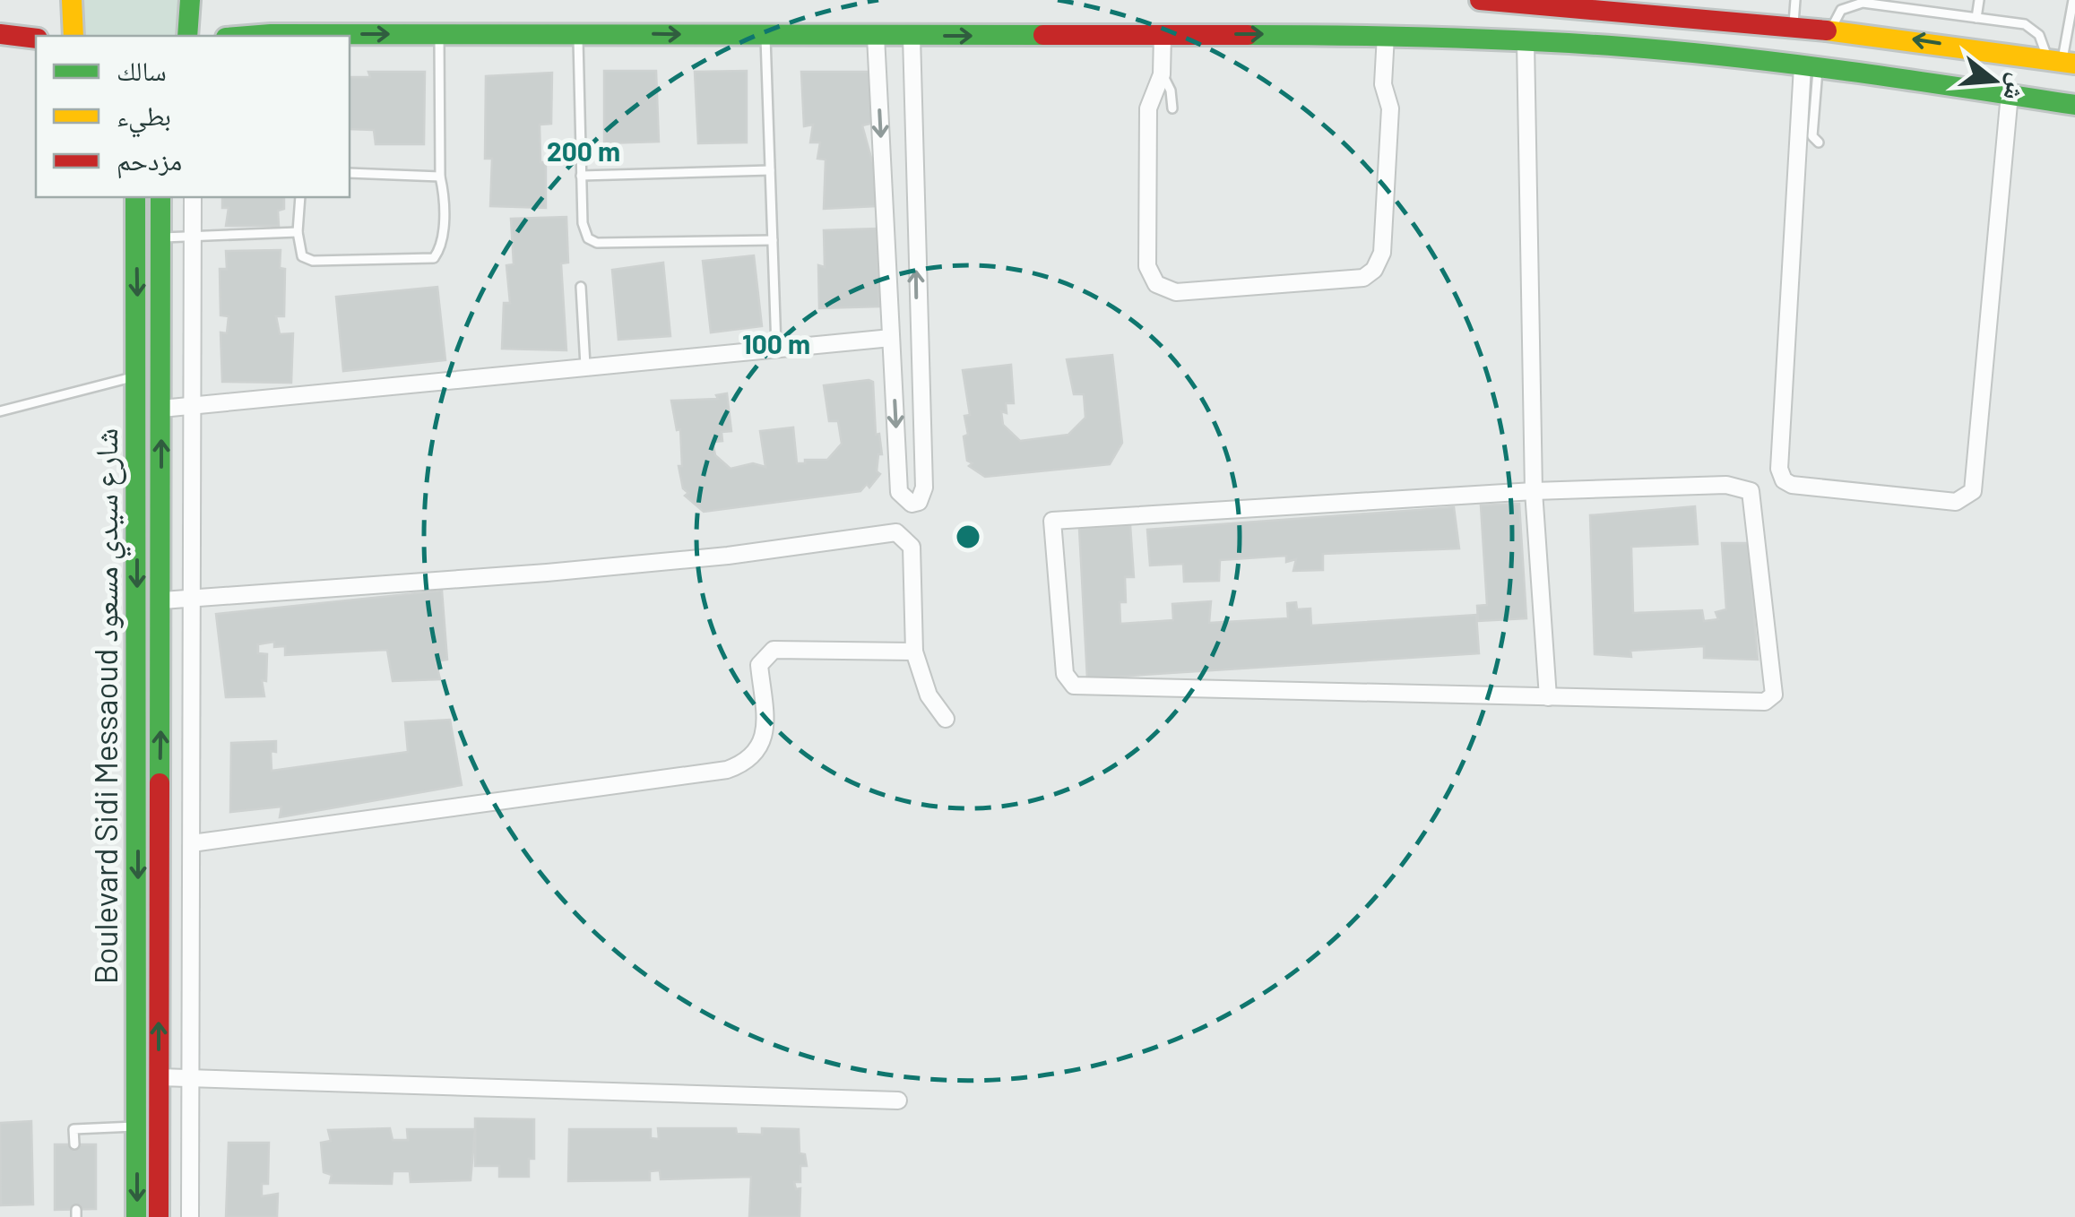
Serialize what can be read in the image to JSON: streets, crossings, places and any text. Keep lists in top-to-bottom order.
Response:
{
  "streets": {
    "main road": ["Boulevard Sidi Messaoud شارع سيدي مسعود"]
  },
  "legend": ["سالك", "بطيء", "مزدحم"],
  "north": "right",
  "rings": ["200 m", "100 m"]
}
